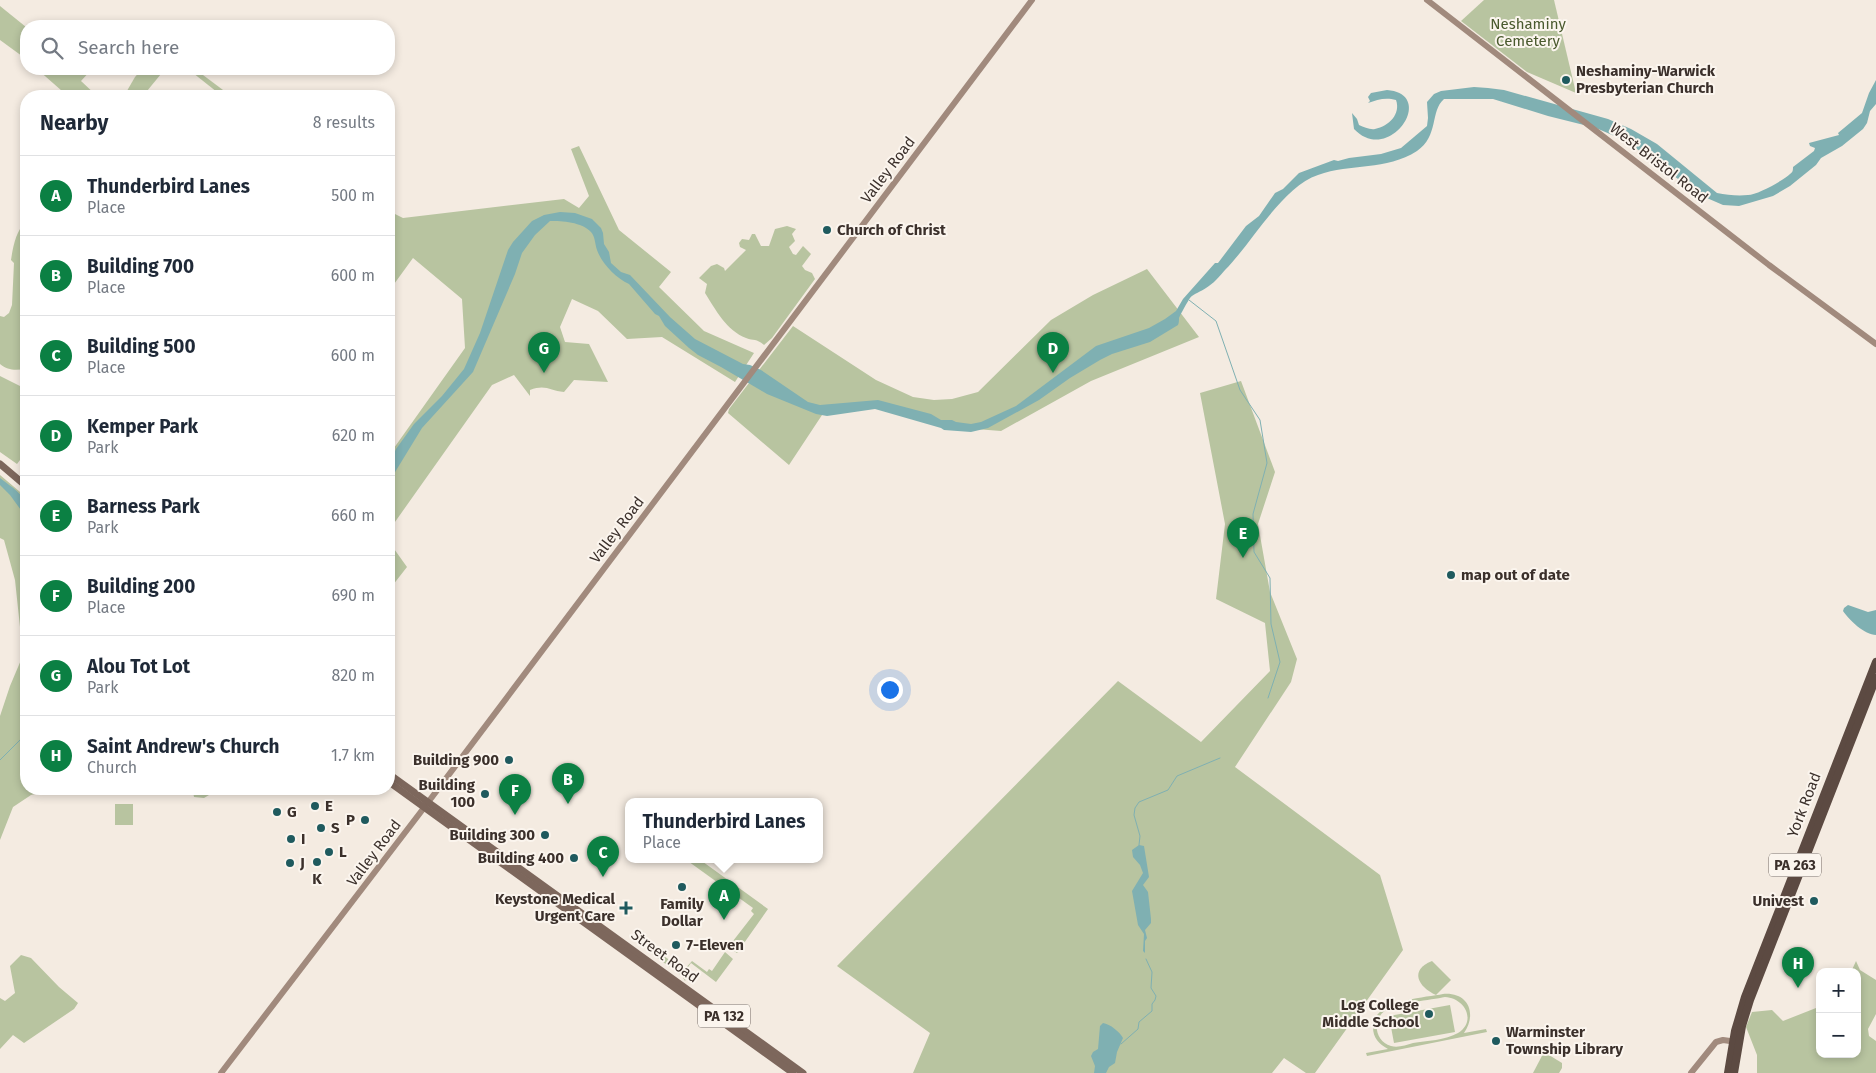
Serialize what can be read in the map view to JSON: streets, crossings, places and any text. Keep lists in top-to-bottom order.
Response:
{
  "streets": {
    "highway": ["York Road", "PA 263"],
    "main road": ["Street Road", "PA 132"],
    "street": ["West Bristol Road", "Valley Road"]
  },
  "crossings": [
    ["Valley Road", "Street Road"]
  ],
  "parks": ["Neshaminy Cemetery"],
  "places": {
    "other": [
      "Neshaminy-Warwick Presbyterian Church",
      "Church of Christ",
      "map out of date",
      "Building 900",
      "Building 100",
      "E",
      "G",
      "P",
      "S",
      "Building 300",
      "I",
      "L",
      "Building 400",
      "K",
      "J",
      "Family Dollar",
      "Univest",
      "7-Eleven",
      "Log College Middle School",
      "Warminster Township Library"
    ],
    "health": ["Keystone Medical Urgent Care"]
  },
  "page": {
    "search": "Search here",
    "heading": ["Nearby", "8 results"],
    "list": [
      {
        "mark": "A",
        "name": "Thunderbird Lanes",
        "note": "Place",
        "value": "500 m"
      },
      {
        "mark": "B",
        "name": "Building 700",
        "note": "Place",
        "value": "600 m"
      },
      {
        "mark": "C",
        "name": "Building 500",
        "note": "Place",
        "value": "600 m"
      },
      {
        "mark": "D",
        "name": "Kemper Park",
        "note": "Park",
        "value": "620 m"
      },
      {
        "mark": "E",
        "name": "Barness Park",
        "note": "Park",
        "value": "660 m"
      },
      {
        "mark": "F",
        "name": "Building 200",
        "note": "Place",
        "value": "690 m"
      },
      {
        "mark": "G",
        "name": "Alou Tot Lot",
        "note": "Park",
        "value": "820 m"
      },
      {
        "mark": "H",
        "name": "Saint Andrew's Church",
        "note": "Church",
        "value": "1.7 km"
      }
    ],
    "pins": [
      "D",
      "G",
      "E",
      "B",
      "F",
      "C",
      "A",
      "H"
    ],
    "popup": ["Thunderbird Lanes", "Place"],
    "map_buttons": ["+", "−"]
  }
}
